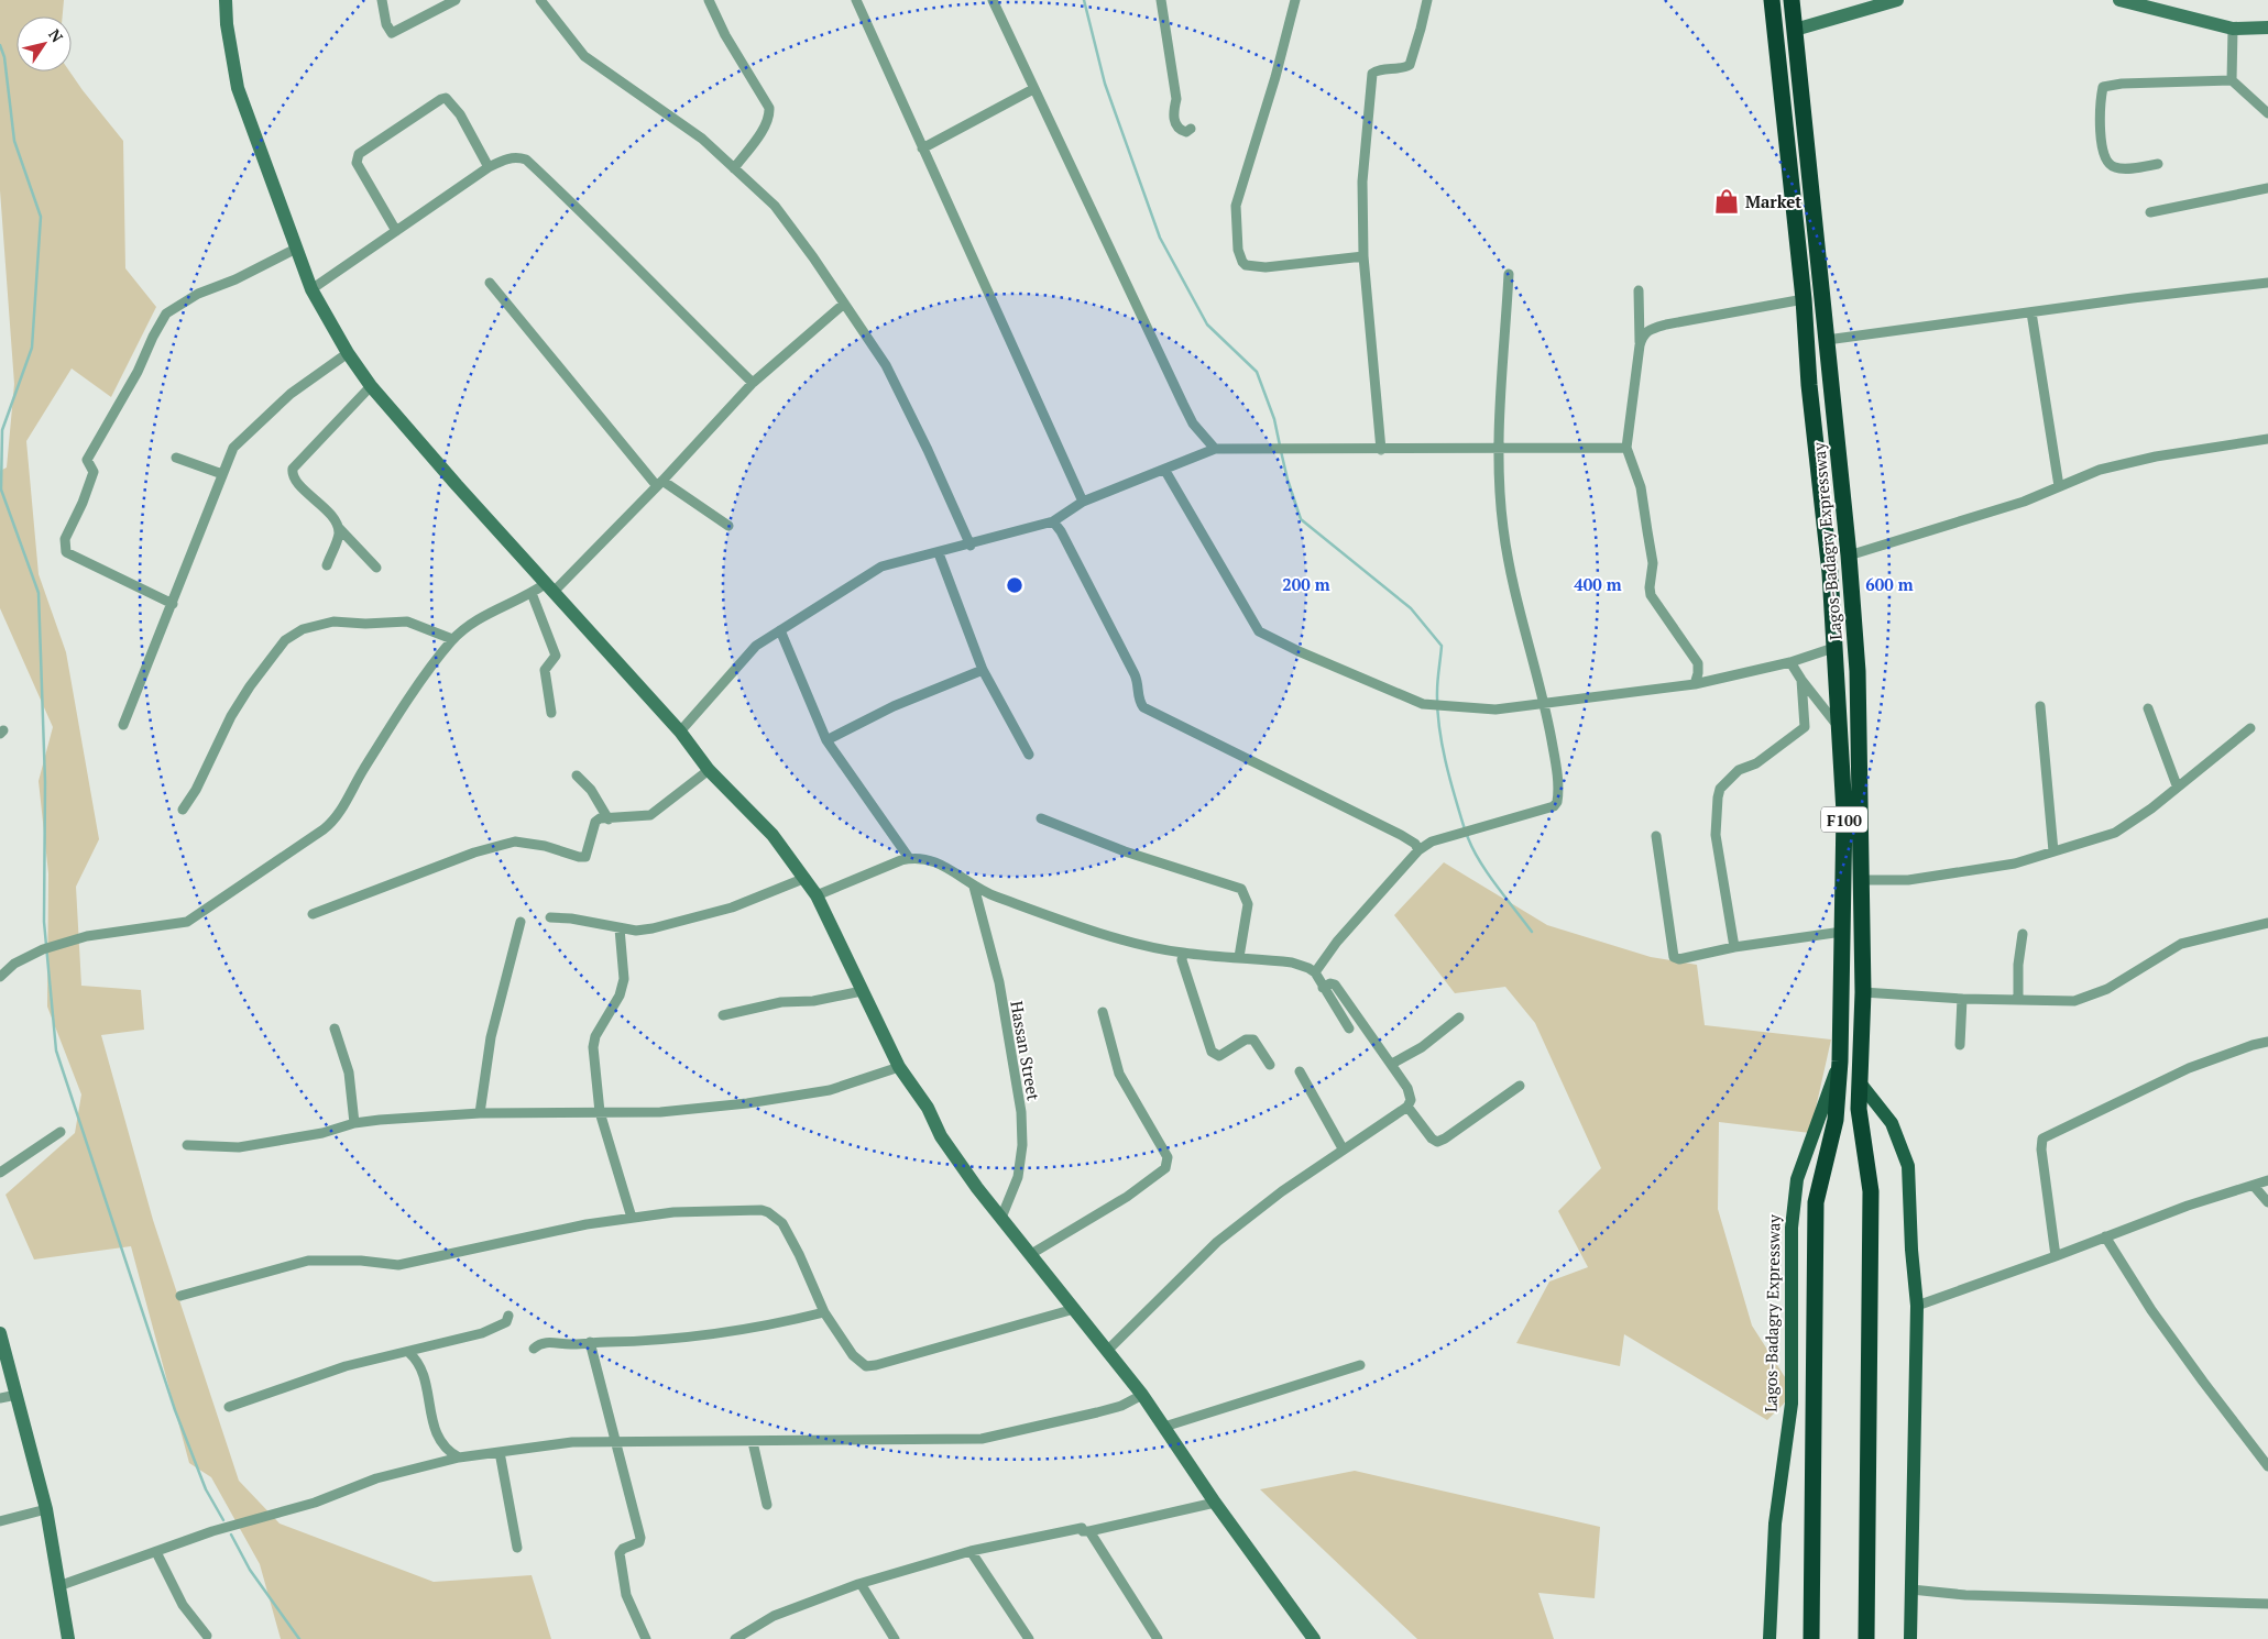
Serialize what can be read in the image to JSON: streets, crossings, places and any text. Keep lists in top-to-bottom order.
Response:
{
  "streets": {
    "highway": ["Lagos-Badagry Expressway", "F100"],
    "street": ["Hassan Street"]
  },
  "places": {
    "shop": ["Market"]
  },
  "north": "top right",
  "rings": ["200 m", "400 m", "600 m"]
}
